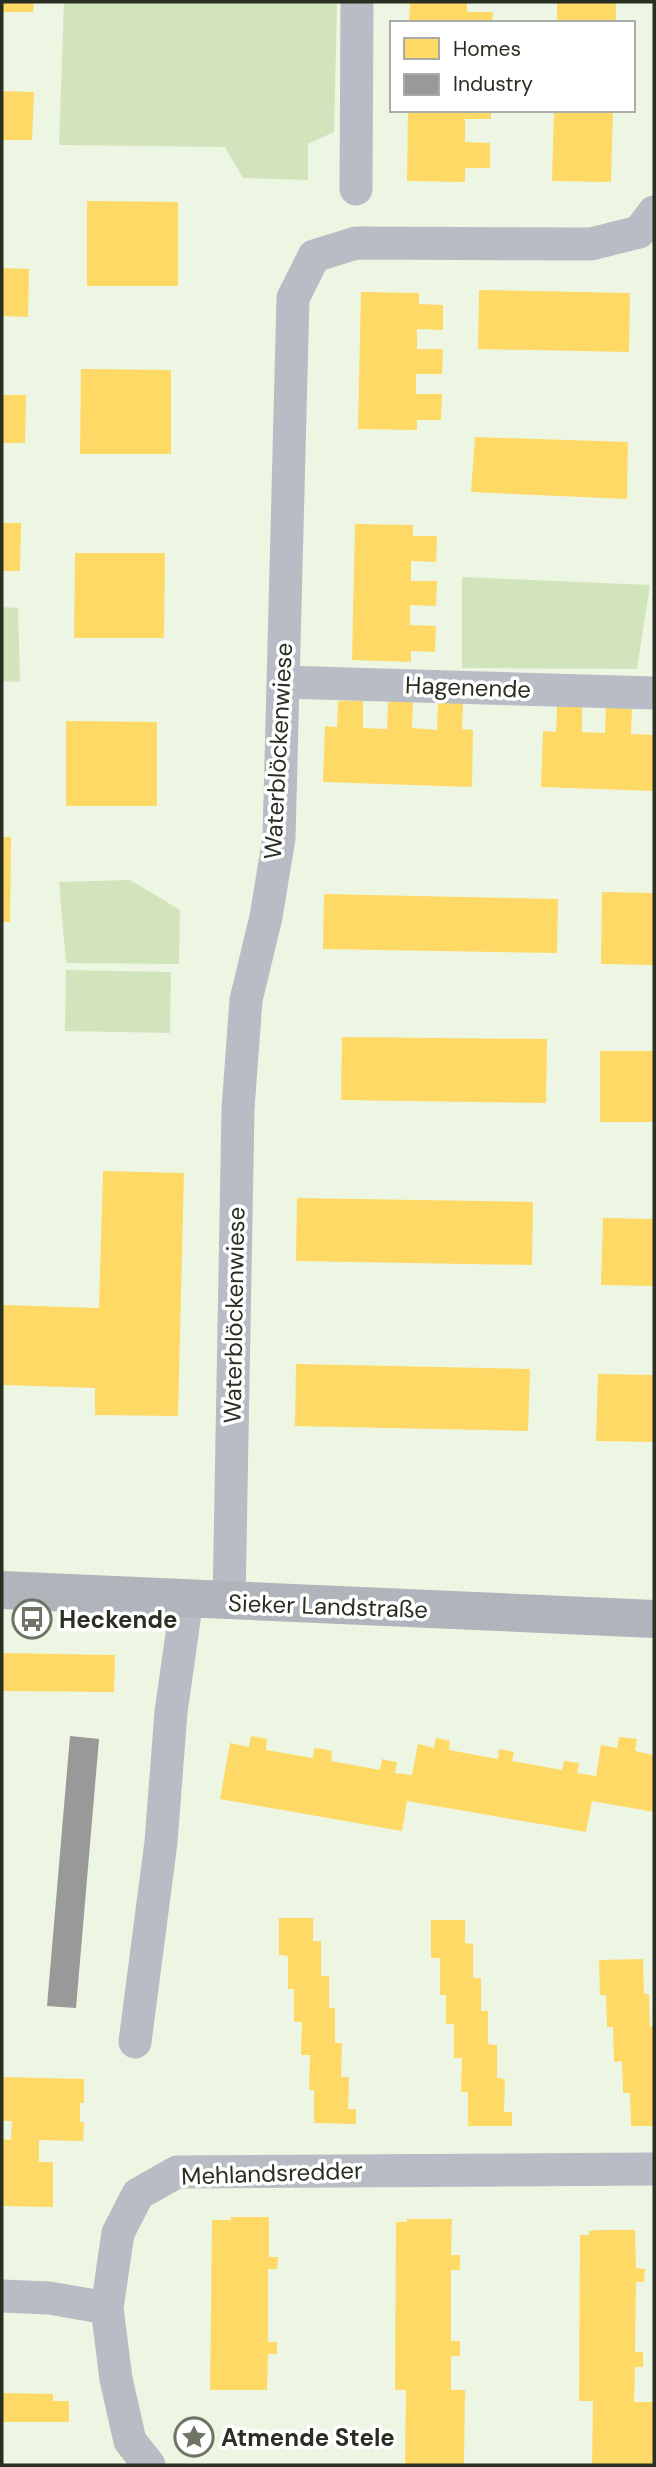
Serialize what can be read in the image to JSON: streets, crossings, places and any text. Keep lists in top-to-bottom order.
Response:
{
  "streets": {
    "main road": ["Sieker Landstraße"],
    "street": ["Hagenende", "Waterblöckenwiese", "Mehlandsredder"]
  },
  "crossings": [
    ["Hagenende", "Waterblöckenwiese"],
    ["Waterblöckenwiese", "Sieker Landstraße"]
  ],
  "places": {
    "bus stop": ["Heckende"],
    "place": ["Atmende Stele"]
  },
  "legend": ["Homes", "Industry"]
}
